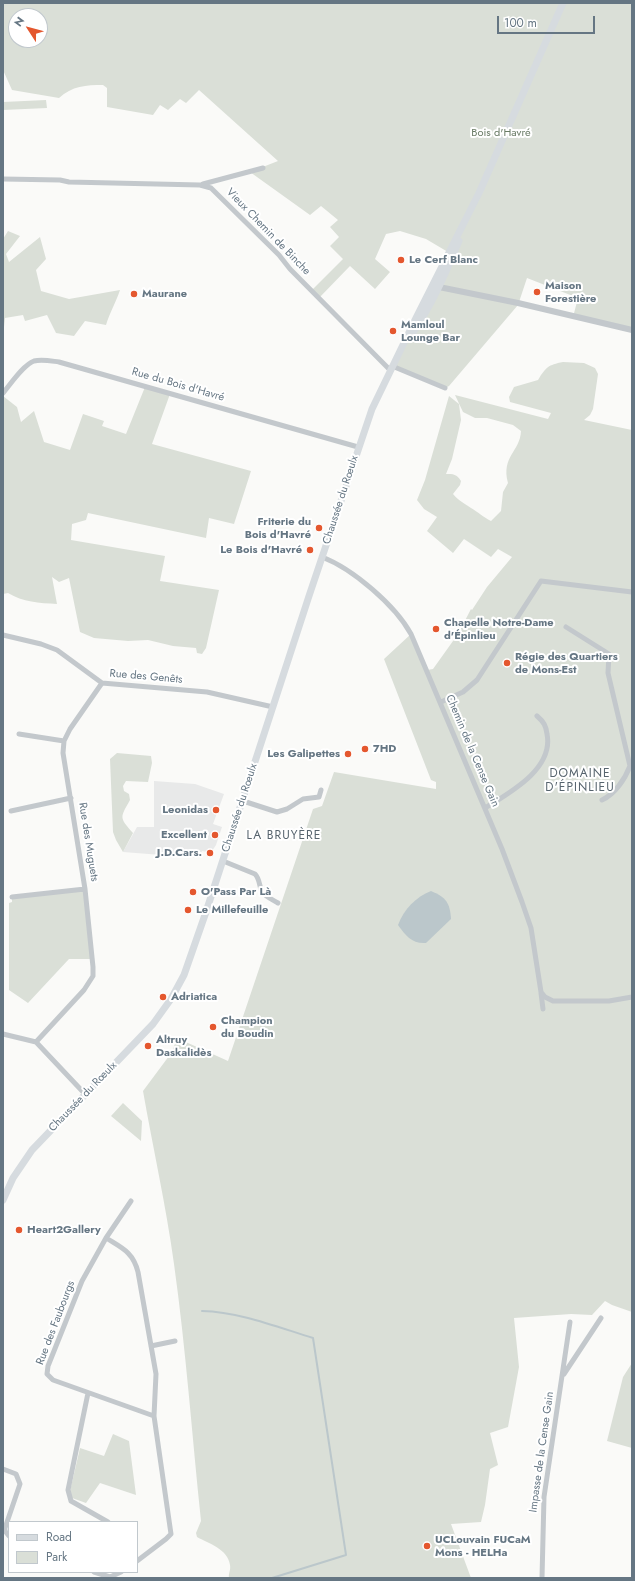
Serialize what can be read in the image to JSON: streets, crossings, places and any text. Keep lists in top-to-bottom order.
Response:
{
  "streets": {
    "main road": ["Chaussée du Rœulx"],
    "street": [
      "Vieux Chemin de Binche",
      "Rue du Bois d'Havré",
      "Rue des Genêts",
      "Chemin de la Cense Gain",
      "Rue des Muguets",
      "Rue des Faubourgs",
      "Impasse de la Cense Gain"
    ]
  },
  "crossings": [
    ["Vieux Chemin de Binche", "Chaussée du Rœulx"],
    ["Rue du Bois d'Havré", "Chaussée du Rœulx"],
    ["Chaussée du Rœulx", "Rue des Genêts"],
    ["Chaussée du Rœulx", "Chemin de la Cense Gain"]
  ],
  "districts": ["DOMAINE D'ÉPINLIEU", "LA BRUYÈRE"],
  "parks": ["Bois d'Havré"],
  "places": [
    "Le Cerf Blanc",
    "Maison Forestière",
    "Maurane",
    "Mamloul Lounge Bar",
    "Friterie du Bois d'Havré",
    "Le Bois d'Havré",
    "Chapelle Notre-Dame d'Épinlieu",
    "Régie des Quartiers de Mons-Est",
    "7HD",
    "Les Galipettes",
    "Leonidas",
    "Excellent",
    "J.D.Cars.",
    "O'Pass Par Là",
    "Le Millefeuille",
    "Adriatica",
    "Champion du Boudin",
    "Altruy Daskalidès",
    "Heart2Gallery",
    "UCLouvain FUCaM Mons - HELHa"
  ],
  "legend": ["Road", "Park"],
  "scale_bar": "100 m",
  "north": "top left"
}
